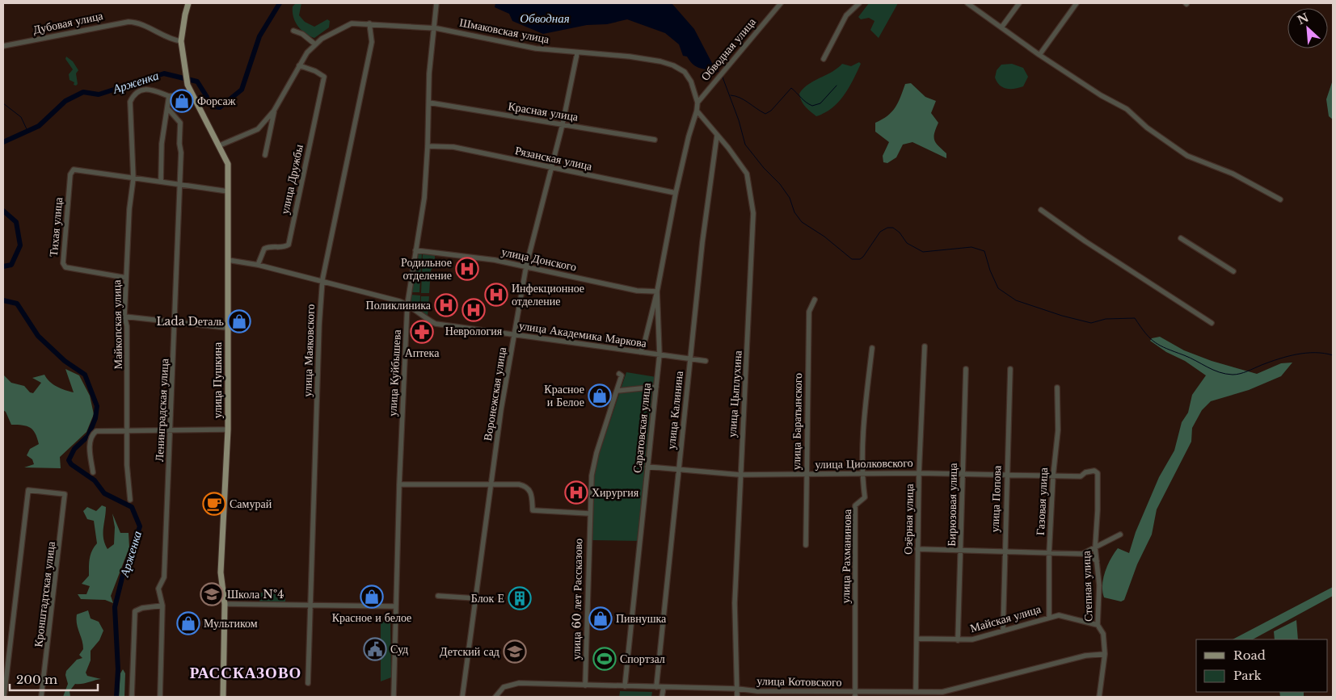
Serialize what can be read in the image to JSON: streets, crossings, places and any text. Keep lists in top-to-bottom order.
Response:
{
  "streets": {
    "main road": ["улица Пушкина"],
    "street": [
      "Дубовая улица",
      "Шмаковская улица",
      "Обводная улица",
      "Красная улица",
      "Рязанская улица",
      "улица Дружбы",
      "Тихая улица",
      "улица Донского",
      "Майкопская улица",
      "улица Академика Маркова",
      "улица Маяковского",
      "улица Куйбышева",
      "Воронежская улица",
      "улица Цыплухина",
      "Ленинградская улица",
      "улица Калинина",
      "улица Баратынского",
      "Саратовская улица",
      "улица Циолковского",
      "улица Попова",
      "Газовая улица",
      "Бирюзовая улица",
      "Озёрная улица",
      "улица Рахманинова",
      "Степная улица",
      "Кронштадтская улица",
      "улица 60 лет Рассказово",
      "Майская улица",
      "улица Котовского"
    ]
  },
  "crossings": [
    ["Дубовая улица", "улица Пушкина"],
    ["Шмаковская улица", "Обводная улица"],
    ["Шмаковская улица", "улица Дружбы"],
    ["Шмаковская улица", "улица Маяковского"],
    ["Шмаковская улица", "улица Куйбышева"],
    ["Шмаковская улица", "улица Пушкина"],
    ["Шмаковская улица", "Воронежская улица"],
    ["Красная улица", "улица Куйбышева"],
    ["Красная улица", "Воронежская улица"],
    ["Рязанская улица", "улица Куйбышева"],
    ["Рязанская улица", "Воронежская улица"],
    ["Рязанская улица", "Саратовская улица"],
    ["улица Дружбы", "улица Академика Маркова"],
    ["Тихая улица", "Майкопская улица"],
    ["улица Донского", "улица Куйбышева"],
    ["улица Донского", "Воронежская улица"],
    ["улица Донского", "Саратовская улица"],
    ["улица Академика Маркова", "улица Маяковского"],
    ["улица Академика Маркова", "улица Куйбышева"],
    ["улица Академика Маркова", "улица Пушкина"],
    ["улица Академика Маркова", "Воронежская улица"],
    ["улица Академика Маркова", "улица Калинина"],
    ["улица Академика Маркова", "Саратовская улица"],
    ["улица Цыплухина", "улица Калинина"],
    ["улица Цыплухина", "Саратовская улица"],
    ["улица Цыплухина", "улица Циолковского"],
    ["улица Цыплухина", "улица Котовского"],
    ["улица Калинина", "улица Циолковского"],
    ["улица Калинина", "улица Котовского"],
    ["улица Баратынского", "улица Циолковского"],
    ["Саратовская улица", "улица Циолковского"],
    ["Саратовская улица", "улица Котовского"],
    ["улица Циолковского", "улица Попова"],
    ["улица Циолковского", "Газовая улица"],
    ["улица Циолковского", "Бирюзовая улица"],
    ["улица Циолковского", "Озёрная улица"],
    ["улица Циолковского", "улица Рахманинова"],
    ["улица Циолковского", "Степная улица"],
    ["улица Попова", "Майская улица"],
    ["Газовая улица", "Майская улица"],
    ["Бирюзовая улица", "Майская улица"],
    ["Озёрная улица", "Майская улица"],
    ["Озёрная улица", "улица Котовского"],
    ["улица Рахманинова", "улица Котовского"],
    ["Степная улица", "Майская улица"],
    ["Степная улица", "улица Котовского"],
    ["улица 60 лет Рассказово", "улица Котовского"]
  ],
  "districts": ["РАССКАЗОВО"],
  "water": ["Обводная", "Арженка"],
  "places": {
    "shop": [
      "Форсаж",
      "Lada Dеталь",
      "Красное и Белое",
      "Красное и белое",
      "Пивнушка",
      "Мультиком"
    ],
    "hospital": [
      "Родильное отделение",
      "Инфекционное отделение",
      "Поликлиника",
      "Неврология",
      "Хирургия"
    ],
    "pharmacy": ["Аптека"],
    "cafe": ["Самурай"],
    "school or university": ["Школа №4", "Детский сад"],
    "building": ["Блок Е"],
    "public building": ["Суд"],
    "sports": ["Спортзал"]
  },
  "legend": ["Road", "Park"],
  "scale_bar": "200 m",
  "north": "top left"
}
